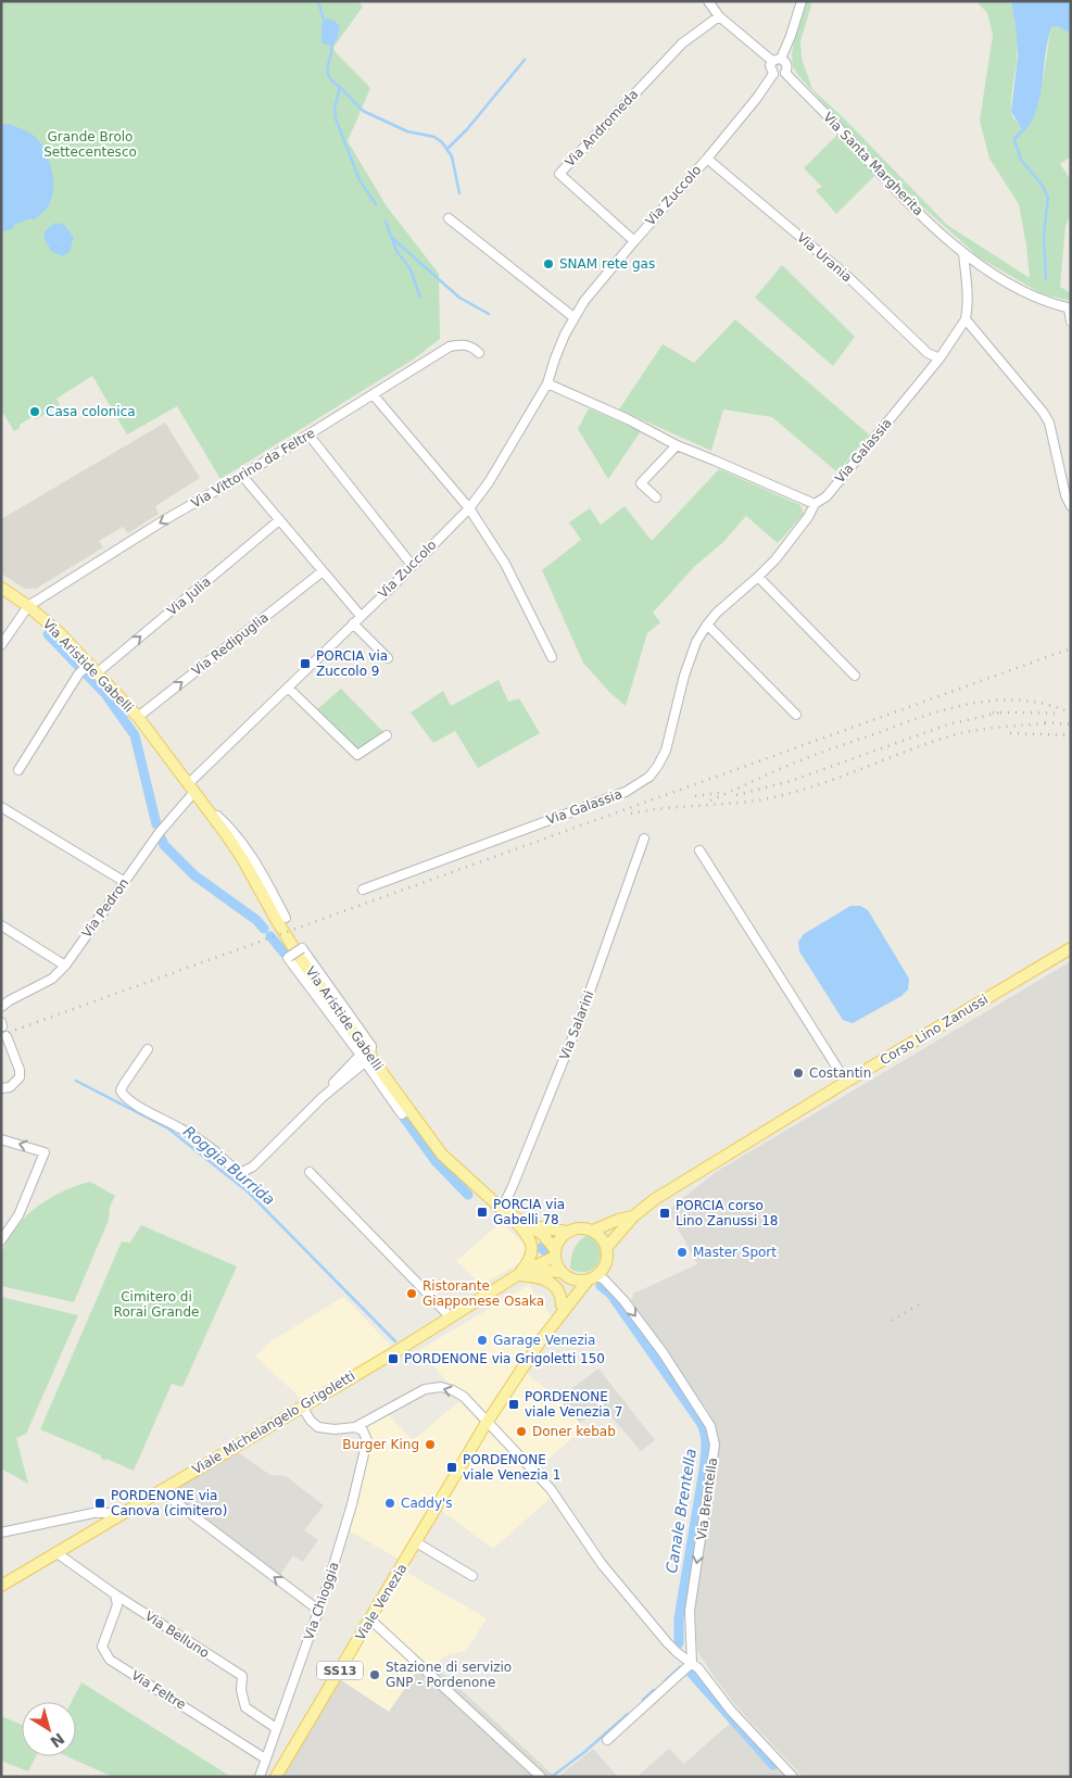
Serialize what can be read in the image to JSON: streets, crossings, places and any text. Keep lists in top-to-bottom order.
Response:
{
  "streets": {
    "main road": [
      "Via Aristide Gabelli",
      "Corso Lino Zanussi",
      "Viale Michelangelo Grigoletti",
      "Viale Venezia",
      "SS13"
    ],
    "street": [
      "Via Andromeda",
      "Via Santa Margherita",
      "Via Zuccolo",
      "Via Urania",
      "Via Galassia",
      "Via Vittorino da Feltre",
      "Via Julia",
      "Via Redipuglia",
      "Via Pedron",
      "Via Salarini",
      "Via Brentella",
      "Via Chioggia",
      "Via Belluno",
      "Via Feltre"
    ]
  },
  "crossings": [
    ["Via Andromeda", "Via Zuccolo"],
    ["Via Santa Margherita", "Via Zuccolo"],
    ["Via Zuccolo", "Via Urania"],
    ["Via Zuccolo", "Via Aristide Gabelli"],
    ["Via Zuccolo", "Via Pedron"],
    ["Via Urania", "Via Galassia"],
    ["Via Vittorino da Feltre", "Via Aristide Gabelli"],
    ["Via Julia", "Via Aristide Gabelli"],
    ["Via Redipuglia", "Via Aristide Gabelli"],
    ["Via Aristide Gabelli", "Via Pedron"],
    ["Via Aristide Gabelli", "Via Salarini"],
    ["Via Aristide Gabelli", "Corso Lino Zanussi"],
    ["Via Aristide Gabelli", "Via Brentella"],
    ["Corso Lino Zanussi", "Via Brentella"],
    ["Viale Michelangelo Grigoletti", "Via Belluno"],
    ["Via Chioggia", "Via Belluno"],
    ["Via Chioggia", "Via Feltre"],
    ["Viale Venezia", "SS13"],
    ["Via Belluno", "Via Feltre"]
  ],
  "one_way": [
    "Via Vittorino da Feltre",
    "Via Julia",
    "Via Redipuglia",
    "Via Brentella"
  ],
  "water": ["Roggia Burrida", "Canale Brentella"],
  "parks": ["Grande Brolo Settecentesco", "Cimitero di Rorai Grande"],
  "places": {
    "other": [
      "SNAM rete gas",
      "Casa colonica",
      "Costantin",
      "Master Sport",
      "Ristorante Giapponese Osaka",
      "Garage Venezia",
      "Doner kebab",
      "Burger King",
      "Caddy's",
      "Stazione di servizio GNP - Pordenone"
    ],
    "transit": [
      "PORCIA via Zuccolo 9",
      "PORCIA via Gabelli 78",
      "PORCIA corso Lino Zanussi 18",
      "PORDENONE via Grigoletti 150",
      "PORDENONE viale Venezia 7",
      "PORDENONE viale Venezia 1",
      "PORDENONE via Canova (cimitero)"
    ]
  },
  "north": "bottom right"
}
